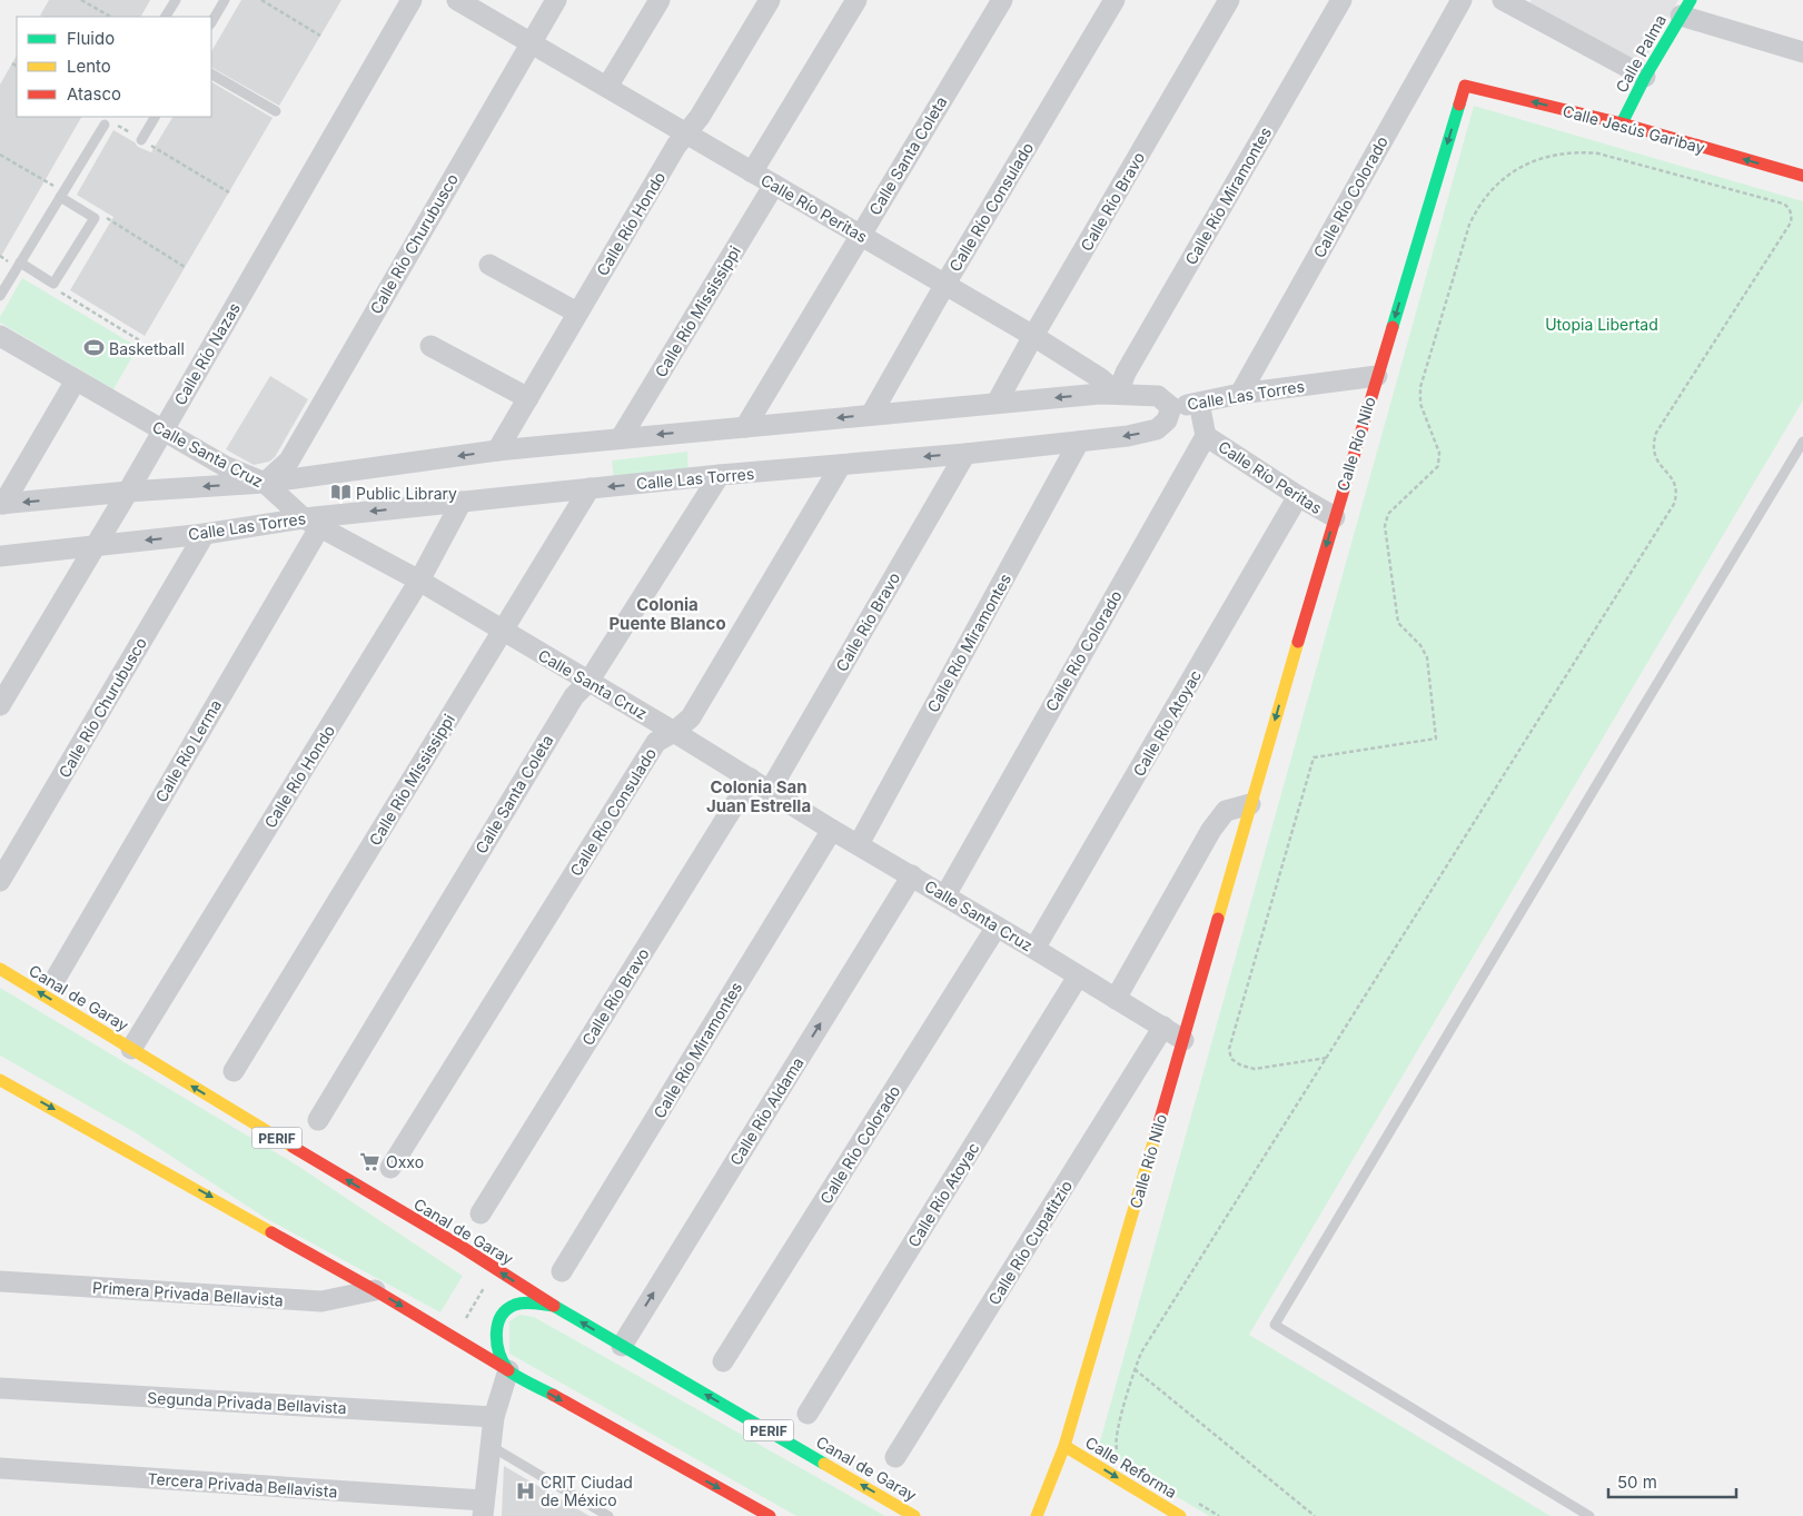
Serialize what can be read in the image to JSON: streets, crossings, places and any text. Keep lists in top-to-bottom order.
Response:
{
  "streets": {
    "main road": [
      "Calle Palma",
      "Calle Jesús Garibay",
      "Calle Río Nilo",
      "Canal de Garay",
      "PERIF",
      "Calle Reforma"
    ],
    "street": [
      "Calle Santa Coleta",
      "Calle Río Miramontes",
      "Calle Río Colorado",
      "Calle Río Bravo",
      "Calle Río Consulado",
      "Calle Río Peritas",
      "Calle Río Hondo",
      "Calle Río Churubusco",
      "Calle Río Mississippi",
      "Calle Río Nazas",
      "Calle Las Torres",
      "Calle Santa Cruz",
      "Calle Río Atoyac",
      "Calle Río Lerma",
      "Calle Río Aldama",
      "Calle Río Cupatitzio",
      "Primera Privada Bellavista",
      "Segunda Privada Bellavista",
      "Tercera Privada Bellavista"
    ]
  },
  "crossings": [
    ["Calle Palma", "Calle Jesús Garibay"],
    ["Calle Jesús Garibay", "Calle Río Nilo"],
    ["Calle Santa Coleta", "Calle Río Peritas"],
    ["Calle Santa Coleta", "Calle Las Torres"],
    ["Calle Santa Coleta", "Calle Santa Cruz"],
    ["Calle Río Miramontes", "Calle Río Peritas"],
    ["Calle Río Miramontes", "Calle Las Torres"],
    ["Calle Río Miramontes", "Calle Santa Cruz"],
    ["Calle Río Colorado", "Calle Río Peritas"],
    ["Calle Río Colorado", "Calle Las Torres"],
    ["Calle Río Colorado", "Calle Santa Cruz"],
    ["Calle Río Bravo", "Calle Río Peritas"],
    ["Calle Río Bravo", "Calle Las Torres"],
    ["Calle Río Bravo", "Calle Santa Cruz"],
    ["Calle Río Consulado", "Calle Río Peritas"],
    ["Calle Río Consulado", "Calle Las Torres"],
    ["Calle Río Consulado", "Calle Santa Cruz"],
    ["Calle Río Peritas", "Calle Río Hondo"],
    ["Calle Río Peritas", "Calle Río Churubusco"],
    ["Calle Río Peritas", "Calle Río Mississippi"],
    ["Calle Río Peritas", "Calle Río Nilo"],
    ["Calle Río Peritas", "Calle Río Atoyac"],
    ["Calle Río Hondo", "Calle Las Torres"],
    ["Calle Río Hondo", "Calle Santa Cruz"],
    ["Calle Río Hondo", "Canal de Garay"],
    ["Calle Río Churubusco", "Calle Las Torres"],
    ["Calle Río Churubusco", "Calle Santa Cruz"],
    ["Calle Río Mississippi", "Calle Las Torres"],
    ["Calle Río Mississippi", "Calle Santa Cruz"],
    ["Calle Río Nazas", "Calle Las Torres"],
    ["Calle Río Nazas", "Calle Santa Cruz"],
    ["Calle Las Torres", "Calle Río Nilo"],
    ["Calle Las Torres", "Calle Santa Cruz"],
    ["Calle Las Torres", "Calle Río Lerma"],
    ["Calle Río Nilo", "Calle Santa Cruz"],
    ["Calle Río Nilo", "Calle Reforma"],
    ["Calle Santa Cruz", "Calle Río Atoyac"],
    ["Calle Santa Cruz", "Calle Río Lerma"],
    ["Calle Santa Cruz", "Calle Río Aldama"],
    ["Calle Santa Cruz", "Calle Río Cupatitzio"],
    ["Canal de Garay", "Calle Río Aldama"]
  ],
  "one_way": [
    "Calle Jesús Garibay",
    "Calle Río Nilo",
    "Calle Río Aldama",
    "Calle Reforma"
  ],
  "districts": ["Colonia Puente Blanco", "Colonia San Juan Estrella"],
  "parks": ["Utopia Libertad"],
  "places": {
    "sports": ["Basketball"],
    "library": ["Public Library"],
    "supermarket": ["Oxxo"],
    "hospital": ["CRIT Ciudad de México"]
  },
  "legend": ["Fluido", "Lento", "Atasco"],
  "scale_bar": "50 m"
}
